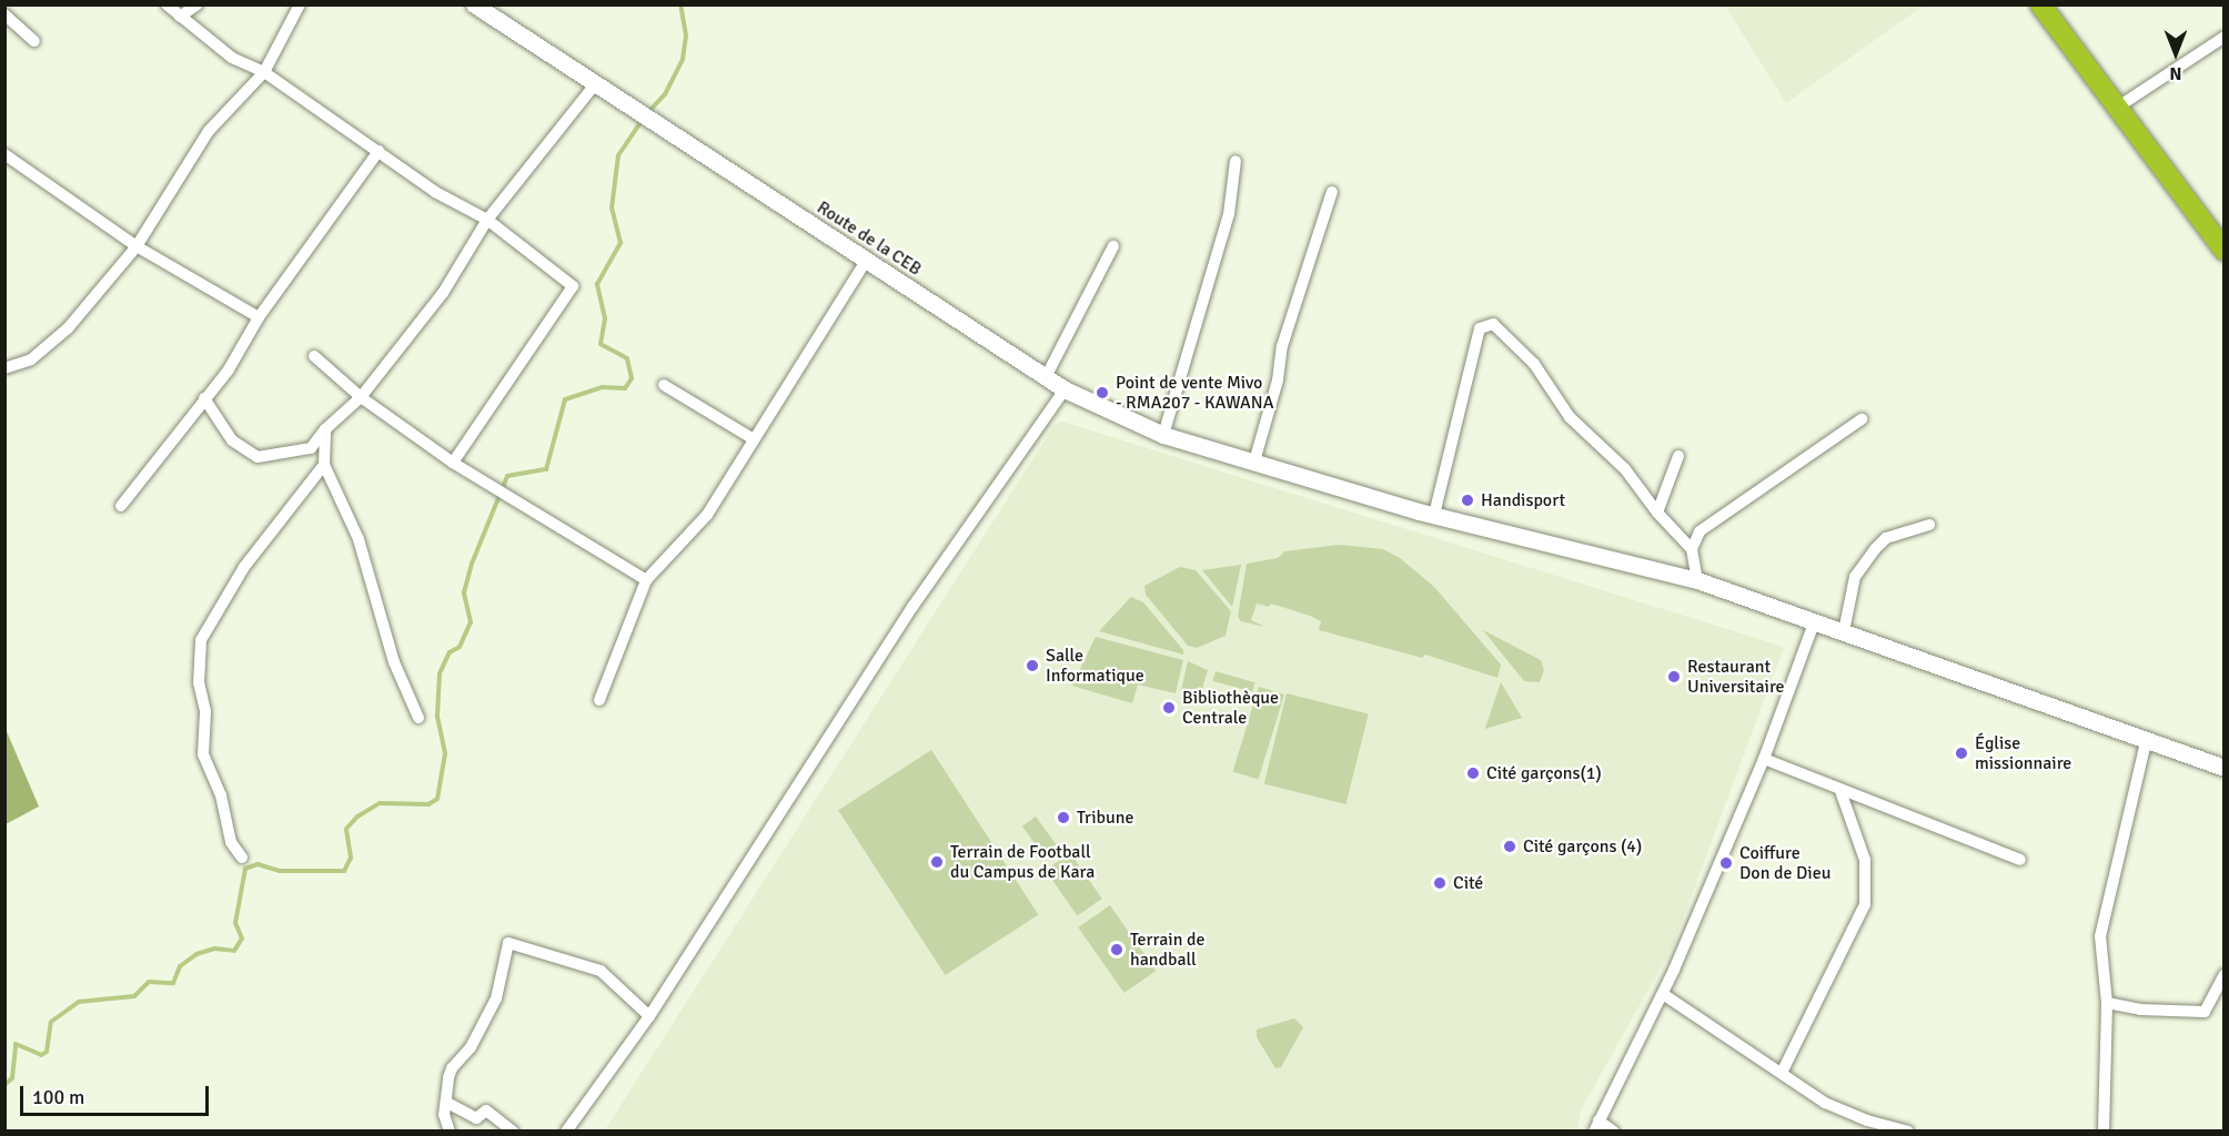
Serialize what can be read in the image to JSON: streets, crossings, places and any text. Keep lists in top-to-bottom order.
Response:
{
  "streets": {
    "main road": ["Route de la CEB"]
  },
  "places": [
    "Point de vente Mivo - RMA207 - KAWANA",
    "Handisport",
    "Salle Informatique",
    "Restaurant Universitaire",
    "Bibliothèque Centrale",
    "Église missionnaire",
    "Cité garçons(1)",
    "Tribune",
    "Cité garçons (4)",
    "Terrain de Football du Campus de Kara",
    "Coiffure Don de Dieu",
    "Cité",
    "Terrain de handball"
  ],
  "scale_bar": "100 m",
  "north": "bottom"
}
